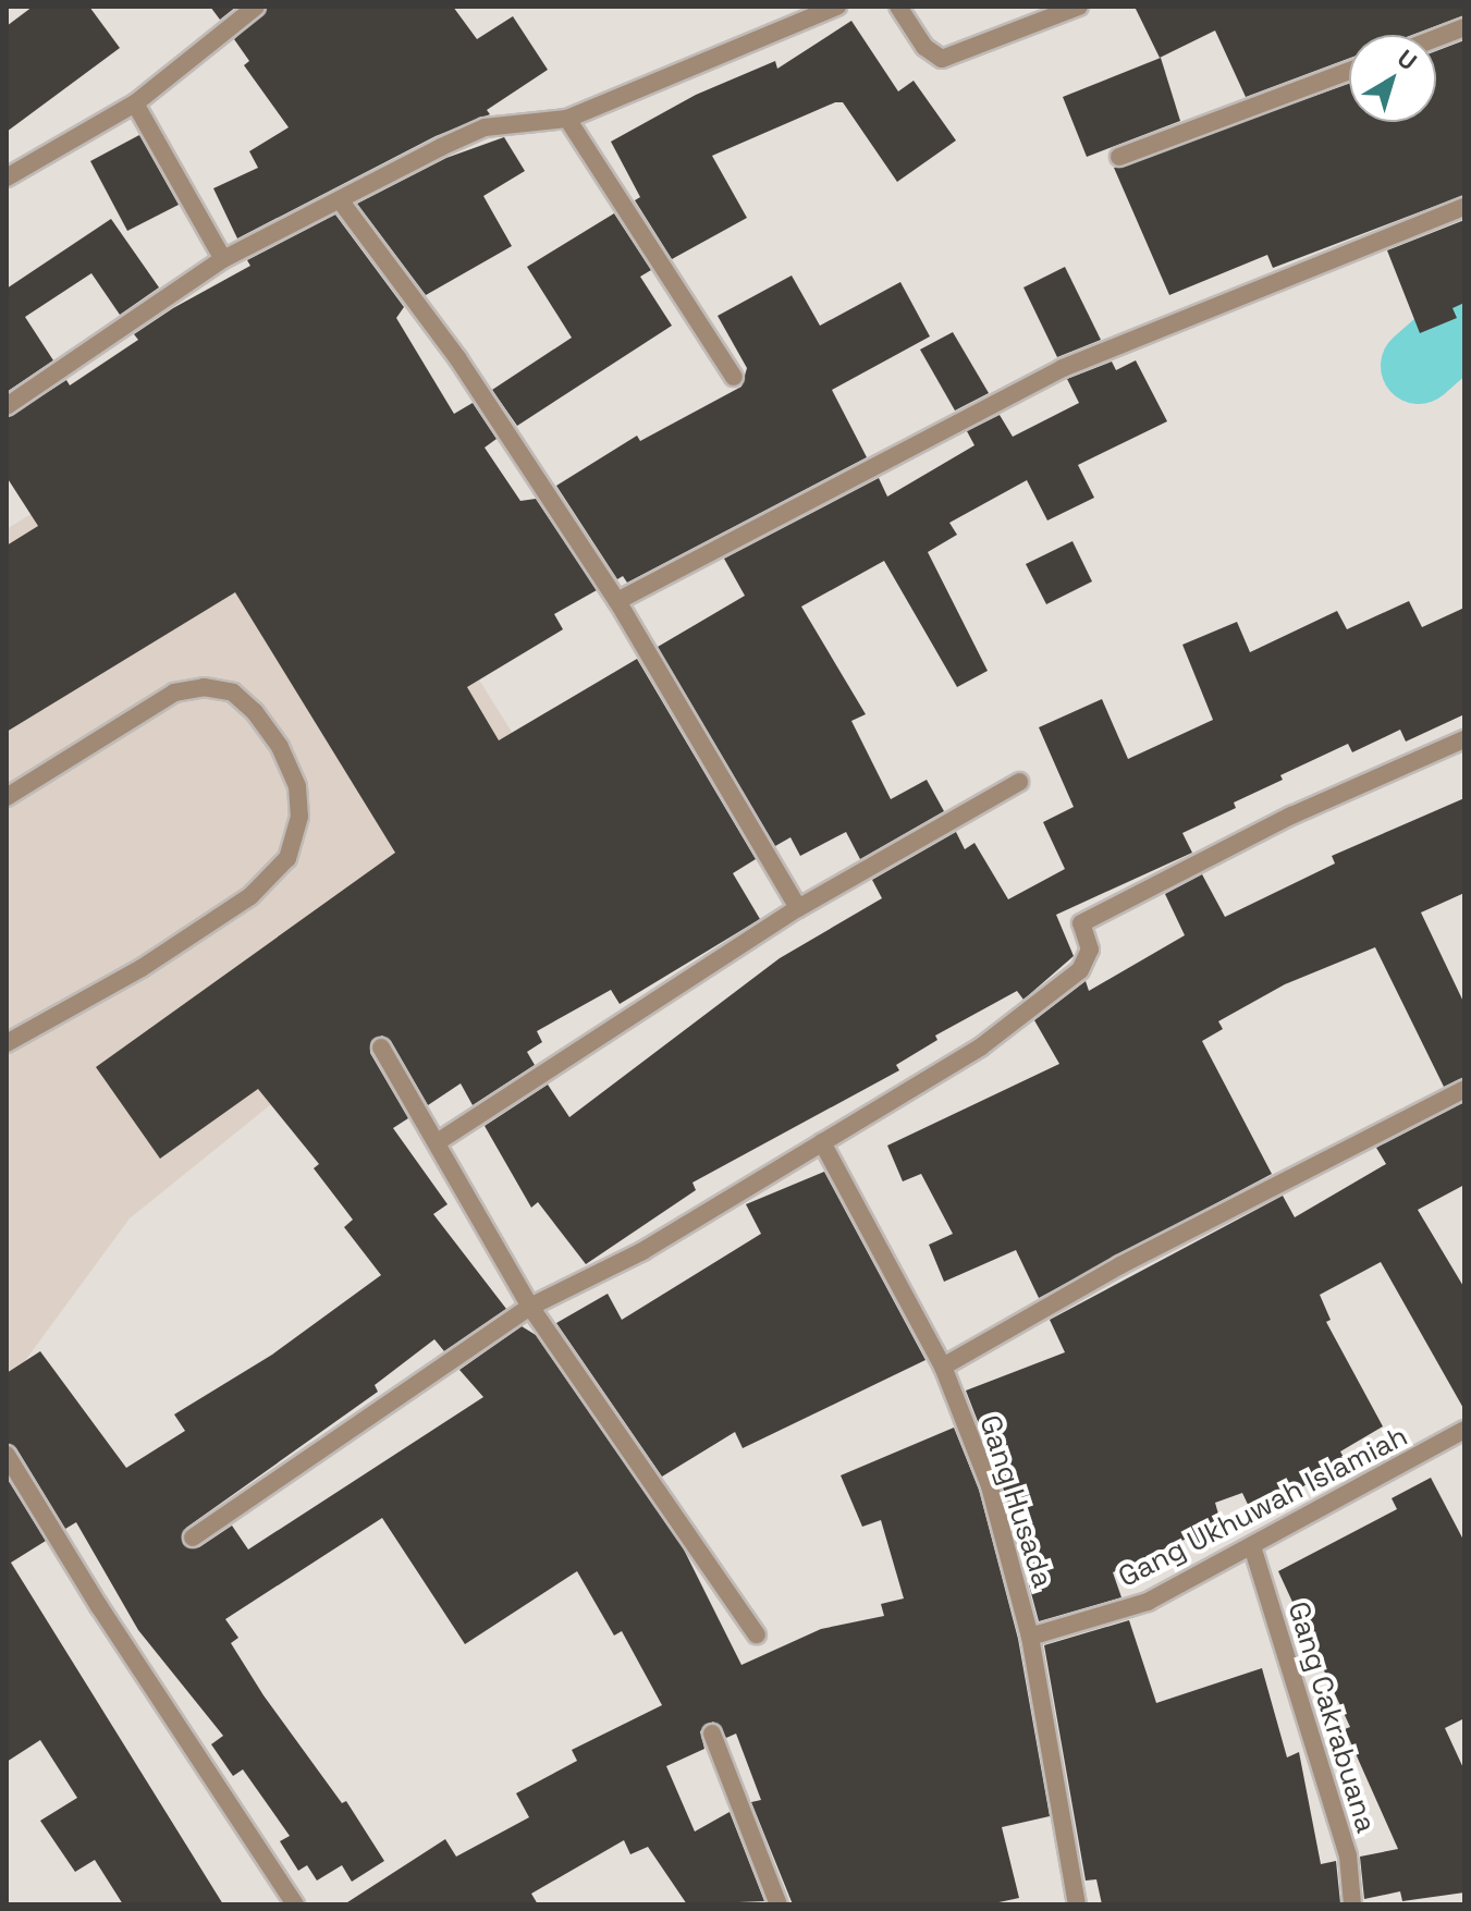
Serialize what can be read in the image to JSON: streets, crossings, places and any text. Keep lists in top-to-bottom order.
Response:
{
  "streets": {
    "street": ["Gang Husada", "Gang Ukhuwah Islamiah", "Gang Cakrabuana"]
  },
  "crossings": [
    ["Gang Husada", "Gang Ukhuwah Islamiah"],
    ["Gang Ukhuwah Islamiah", "Gang Cakrabuana"]
  ],
  "north": "top right"
}
